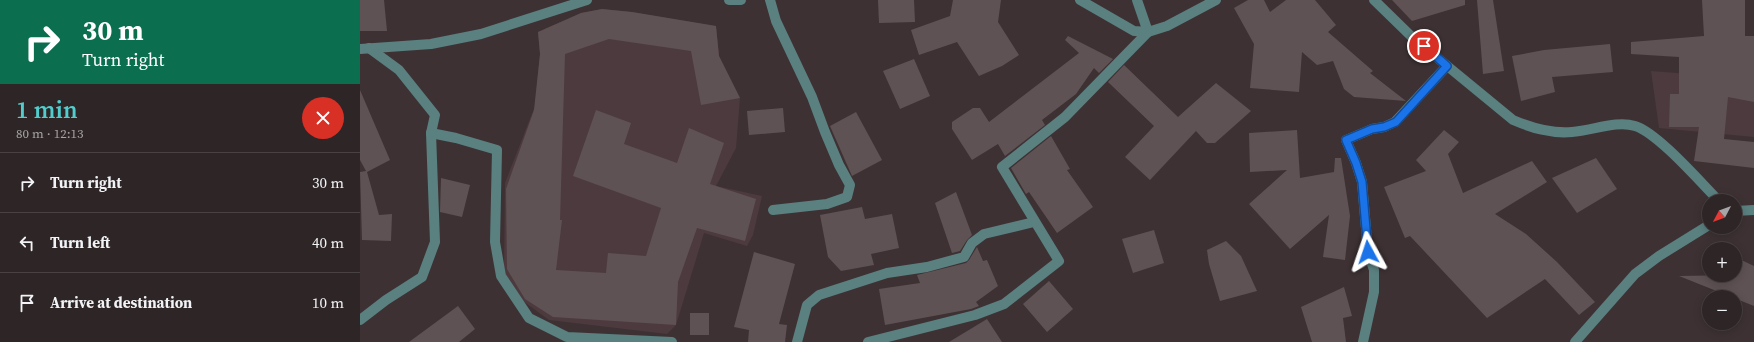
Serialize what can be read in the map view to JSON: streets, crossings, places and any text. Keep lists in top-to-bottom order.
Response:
{
  "north": "bottom left",
  "page": {
    "turn": ["30 m", "Turn right"],
    "heading": ["1 min", "80 m · 12:13"],
    "list": [
      {
        "name": "Turn right",
        "value": "30 m"
      },
      {
        "name": "Turn left",
        "value": "40 m"
      },
      {
        "name": "Arrive at destination",
        "value": "10 m"
      }
    ],
    "map_buttons": ["+", "−"]
  }
}
